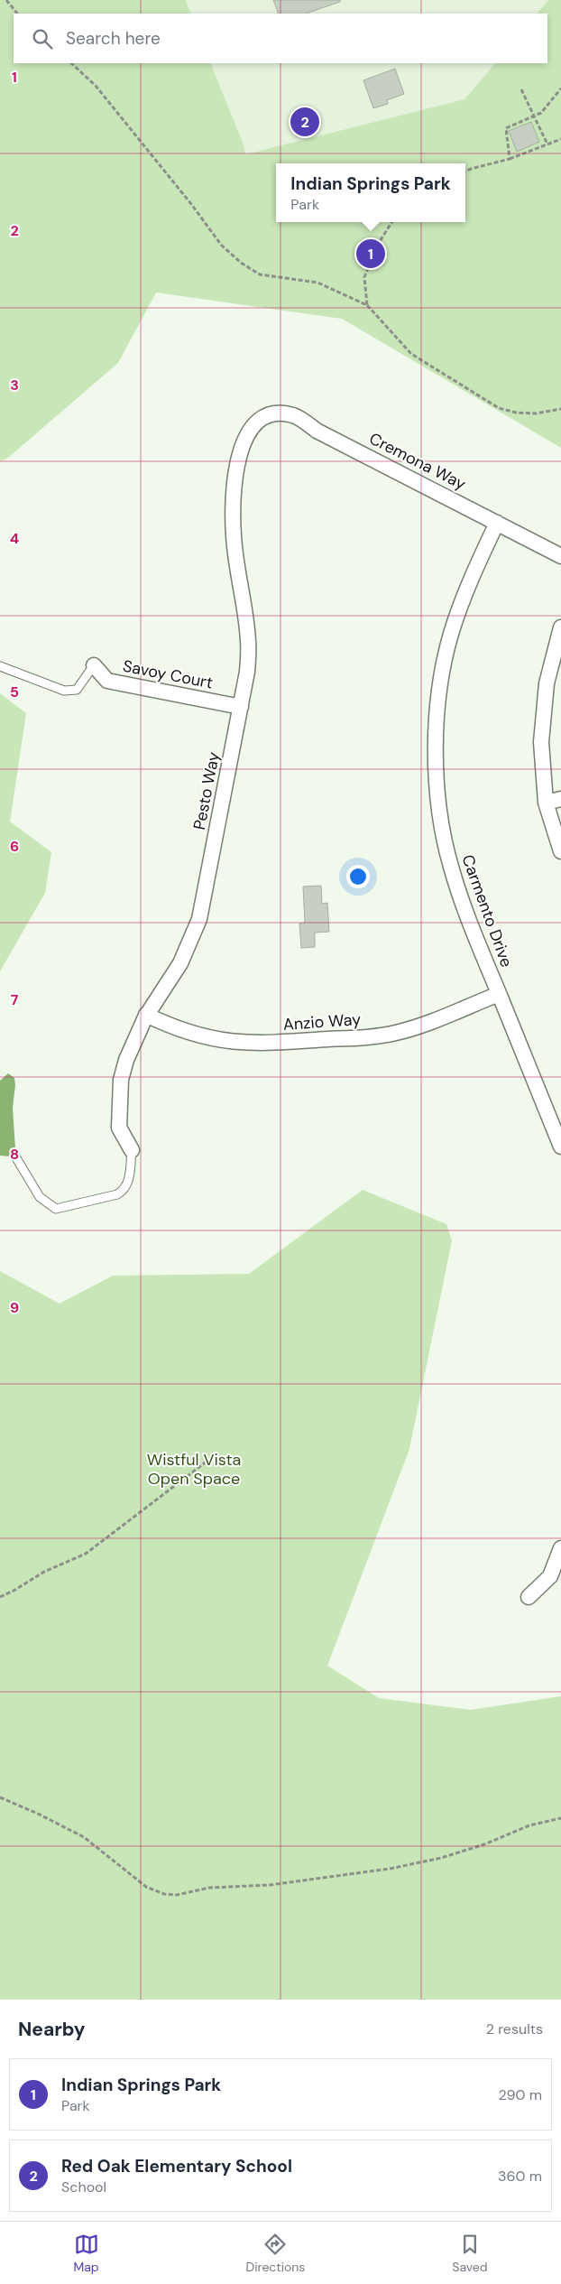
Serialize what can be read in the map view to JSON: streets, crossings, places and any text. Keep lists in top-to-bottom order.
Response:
{
  "streets": {
    "street": [
      "Cremona Way",
      "Savoy Court",
      "Pesto Way",
      "Carmento Drive",
      "Anzio Way"
    ]
  },
  "crossings": [
    ["Cremona Way", "Pesto Way"],
    ["Cremona Way", "Carmento Drive"],
    ["Savoy Court", "Pesto Way"],
    ["Pesto Way", "Anzio Way"],
    ["Carmento Drive", "Anzio Way"]
  ],
  "parks": ["Wistful Vista Open Space"],
  "page": {
    "search": "Search here",
    "pins": ["2", "1"],
    "popup": ["Indian Springs Park", "Park"],
    "heading": ["Nearby", "2 results"],
    "list": [
      {
        "mark": "1",
        "name": "Indian Springs Park",
        "note": "Park",
        "value": "290 m"
      },
      {
        "mark": "2",
        "name": "Red Oak Elementary School",
        "note": "School",
        "value": "360 m"
      }
    ],
    "nav": ["Map", "Directions", "Saved"]
  },
  "grid": {
    "rows": [
      "1",
      "2",
      "3",
      "4",
      "5",
      "6",
      "7",
      "8",
      "9"
    ]
  }
}
